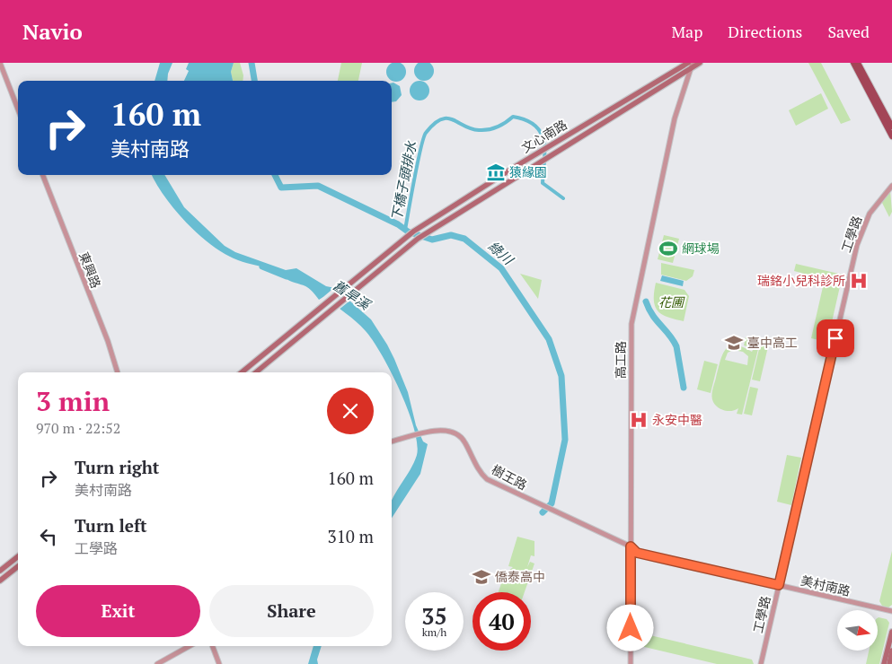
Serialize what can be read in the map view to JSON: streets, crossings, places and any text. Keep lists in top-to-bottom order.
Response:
{
  "streets": {
    "main road": ["文心南路"],
    "street": [
      "工學路",
      "東興路",
      "高工路",
      "樹王路",
      "美村南路"
    ]
  },
  "crossings": [
    ["文心南路", "高工路"],
    ["工學路", "美村南路"],
    ["高工路", "美村南路"],
    ["樹王路", "美村南路"]
  ],
  "water": ["下橋子頭排水", "綠川", "舊旱溪"],
  "parks": ["花圃"],
  "places": {
    "museum": ["猿緣園"],
    "sports": ["網球場"],
    "hospital": ["瑞銘小兒科診所", "永安中醫"],
    "school or university": ["臺中高工", "僑泰高中"]
  },
  "north": "right",
  "page": {
    "header": "Navio",
    "nav": ["Map", "Directions", "Saved"],
    "turn": ["160 m", "美村南路"],
    "heading": ["3 min", "970 m · 22:52"],
    "list": [
      {
        "name": "Turn right",
        "note": "美村南路",
        "value": "160 m"
      },
      {
        "name": "Turn left",
        "note": "工學路",
        "value": "310 m"
      }
    ],
    "buttons": ["Exit", "Share"],
    "speed": "35 km/h",
    "limit": "40"
  }
}
